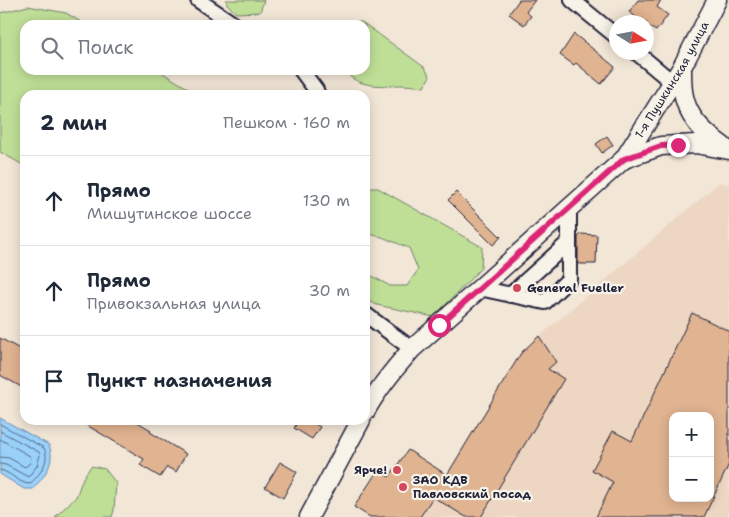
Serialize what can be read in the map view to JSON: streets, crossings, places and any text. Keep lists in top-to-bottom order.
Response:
{
  "streets": {
    "main road": ["1-я Пушкинская улица"]
  },
  "places": ["General Fueller", "Ярче!", "ЗАО КДВ Павловский посад"],
  "north": "right",
  "page": {
    "search": "Поиск",
    "heading": ["2 мин", "Пешком · 160 m"],
    "list": [
      ["Прямо", "Мишутинское шоссе", "130 m"],
      ["Прямо", "Привокзальная улица", "30 m"],
      "Пункт назначения"
    ],
    "map_buttons": ["+", "−"]
  }
}
